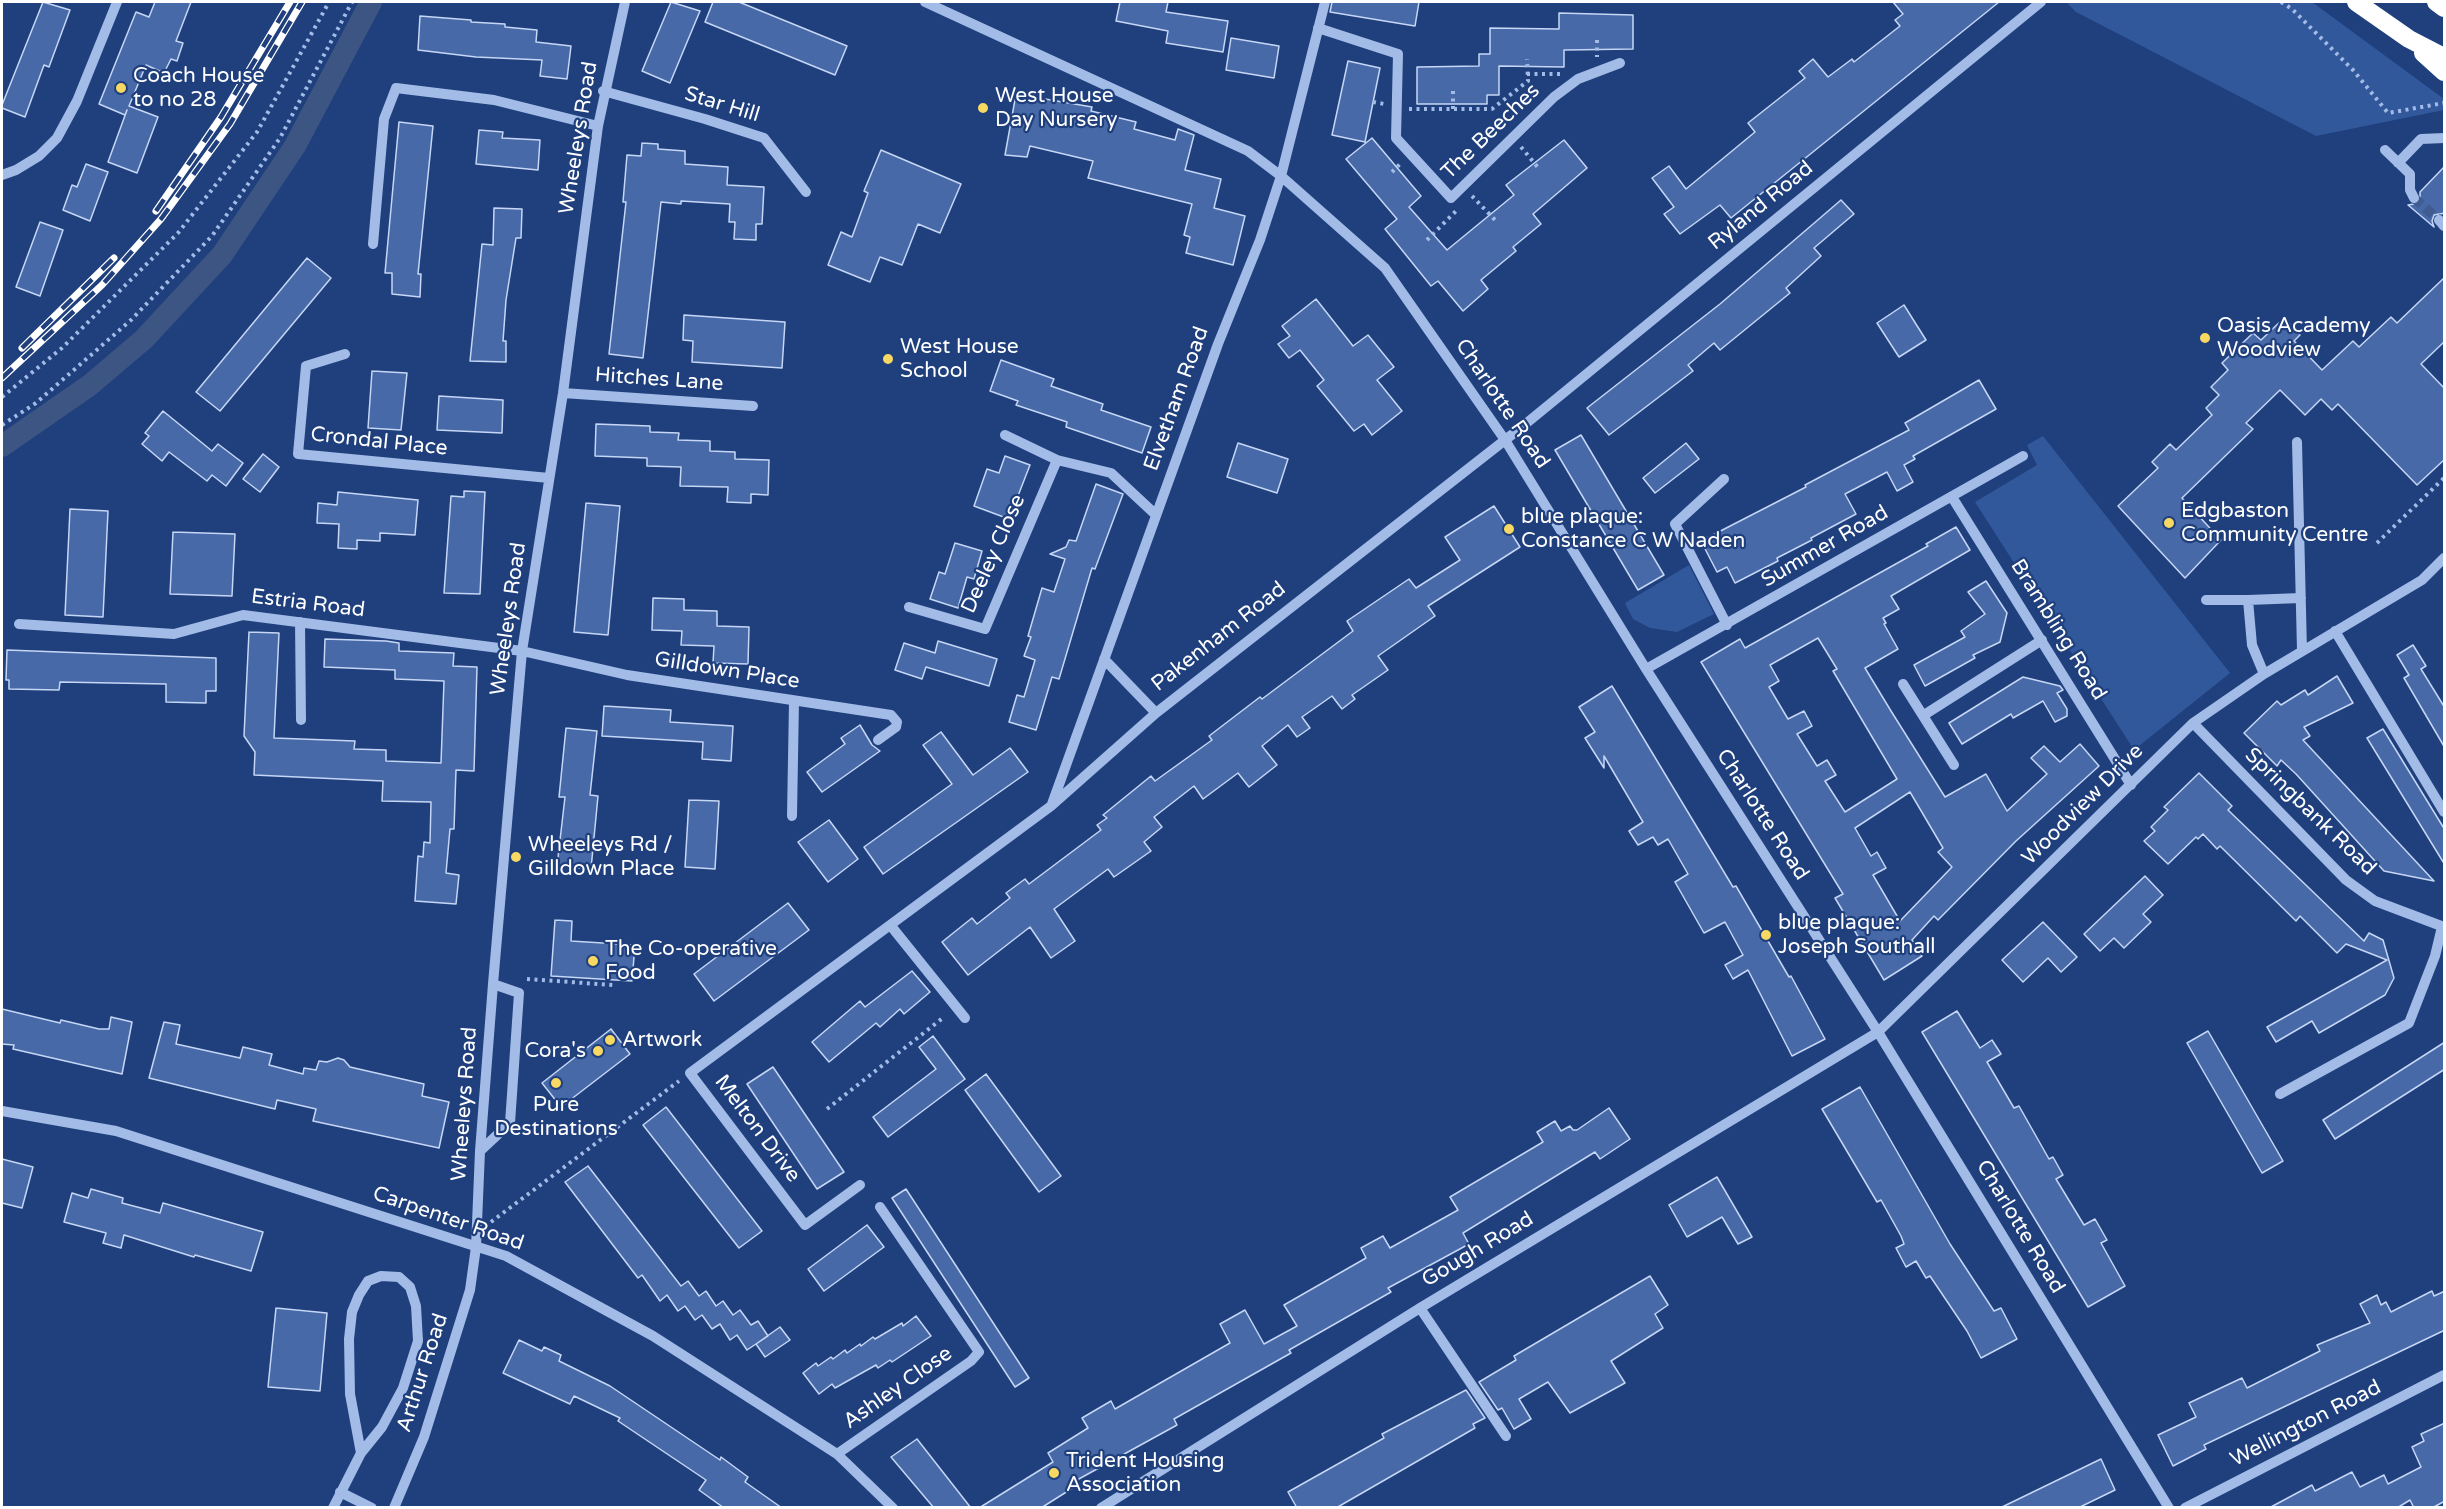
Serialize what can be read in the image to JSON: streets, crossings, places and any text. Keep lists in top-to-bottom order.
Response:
{
  "streets": {
    "street": [
      "Star Hill",
      "The Beeches",
      "Wheeleys Road",
      "Ryland Road",
      "Hitches Lane",
      "Elvetham Road",
      "Charlotte Road",
      "Crondal Place",
      "Summer Road",
      "Deeley Close",
      "Estria Road",
      "Brambling Road",
      "Pakenham Road",
      "Gilldown Place",
      "Woodview Drive",
      "Springbank Road",
      "Melton Drive",
      "Carpenter Road",
      "Gough Road",
      "Arthur Road",
      "Ashley Close",
      "Wellington Road"
    ]
  },
  "crossings": [
    ["Star Hill", "Wheeleys Road"],
    ["The Beeches", "Elvetham Road"],
    ["Wheeleys Road", "Hitches Lane"],
    ["Wheeleys Road", "Crondal Place"],
    ["Wheeleys Road", "Estria Road"],
    ["Wheeleys Road", "Gilldown Place"],
    ["Wheeleys Road", "Carpenter Road"],
    ["Wheeleys Road", "Arthur Road"],
    ["Ryland Road", "Charlotte Road"],
    ["Ryland Road", "Pakenham Road"],
    ["Elvetham Road", "Charlotte Road"],
    ["Elvetham Road", "Pakenham Road"],
    ["Charlotte Road", "Summer Road"],
    ["Charlotte Road", "Pakenham Road"],
    ["Charlotte Road", "Woodview Drive"],
    ["Charlotte Road", "Gough Road"],
    ["Summer Road", "Brambling Road"],
    ["Estria Road", "Gilldown Place"],
    ["Brambling Road", "Woodview Drive"],
    ["Pakenham Road", "Melton Drive"],
    ["Woodview Drive", "Springbank Road"],
    ["Woodview Drive", "Gough Road"],
    ["Carpenter Road", "Arthur Road"],
    ["Carpenter Road", "Ashley Close"]
  ],
  "places": [
    "Coach House to no 28",
    "West House Day Nursery",
    "Oasis Academy Woodview",
    "West House School",
    "Edgbaston Community Centre",
    "blue plaque: Constance C W Naden",
    "Wheeleys Rd / Gilldown Place",
    "blue plaque: Joseph Southall",
    "The Co-operative Food",
    "Artwork",
    "Cora's",
    "Pure Destinations",
    "Trident Housing Association"
  ]
}
